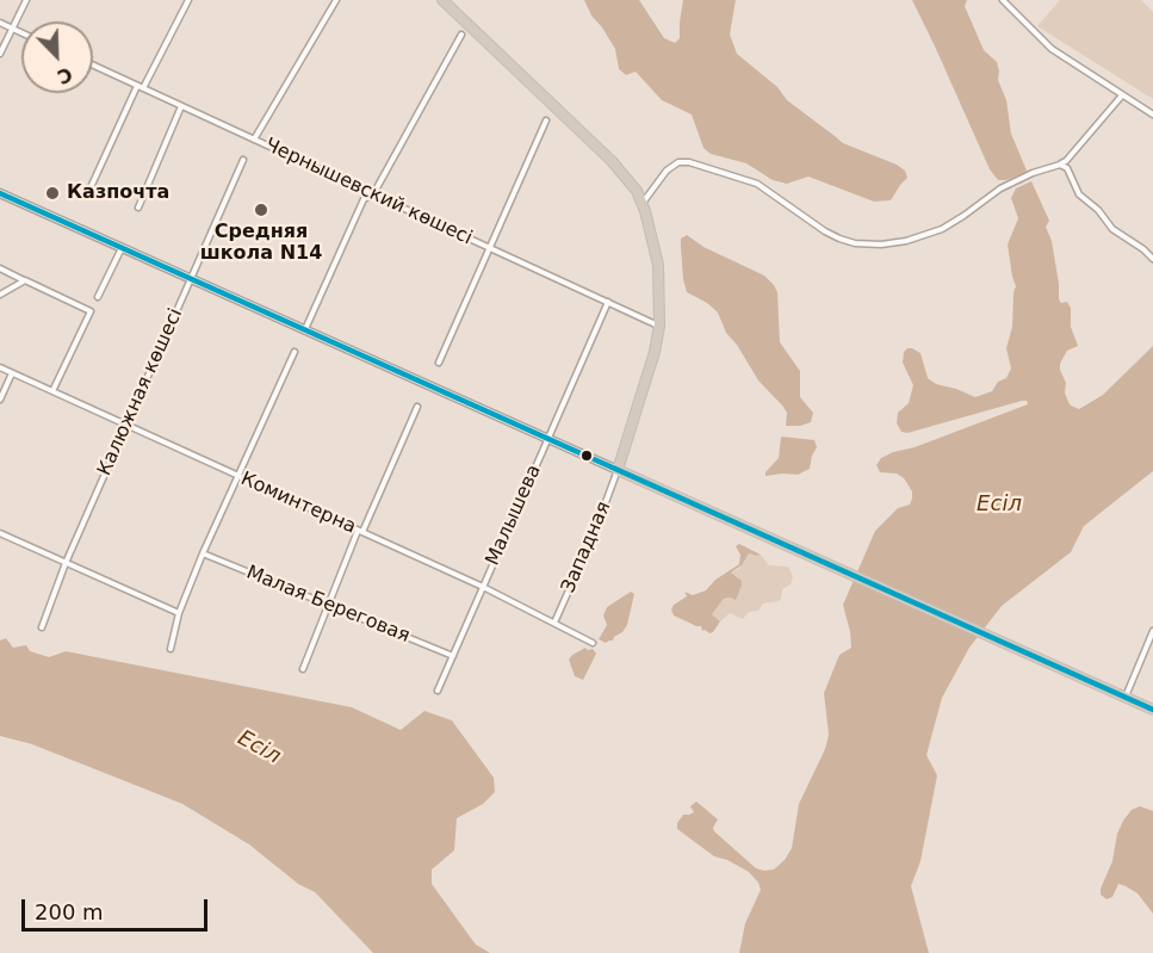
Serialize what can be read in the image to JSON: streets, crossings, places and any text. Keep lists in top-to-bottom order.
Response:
{
  "streets": {
    "street": [
      "Чернышевский көшесі",
      "Калюжная көшесі",
      "Коминтерна",
      "Малышева",
      "Западная",
      "Малая Береговая"
    ]
  },
  "crossings": [
    ["Чернышевский көшесі", "Малышева"],
    ["Калюжная көшесі", "Коминтерна"],
    ["Коминтерна", "Малышева"],
    ["Коминтерна", "Западная"],
    ["Малышева", "Малая Береговая"]
  ],
  "water": ["Есіл"],
  "places": ["Казпочта", "Средняя школа N14"],
  "scale_bar": "200 m",
  "north": "bottom right"
}
